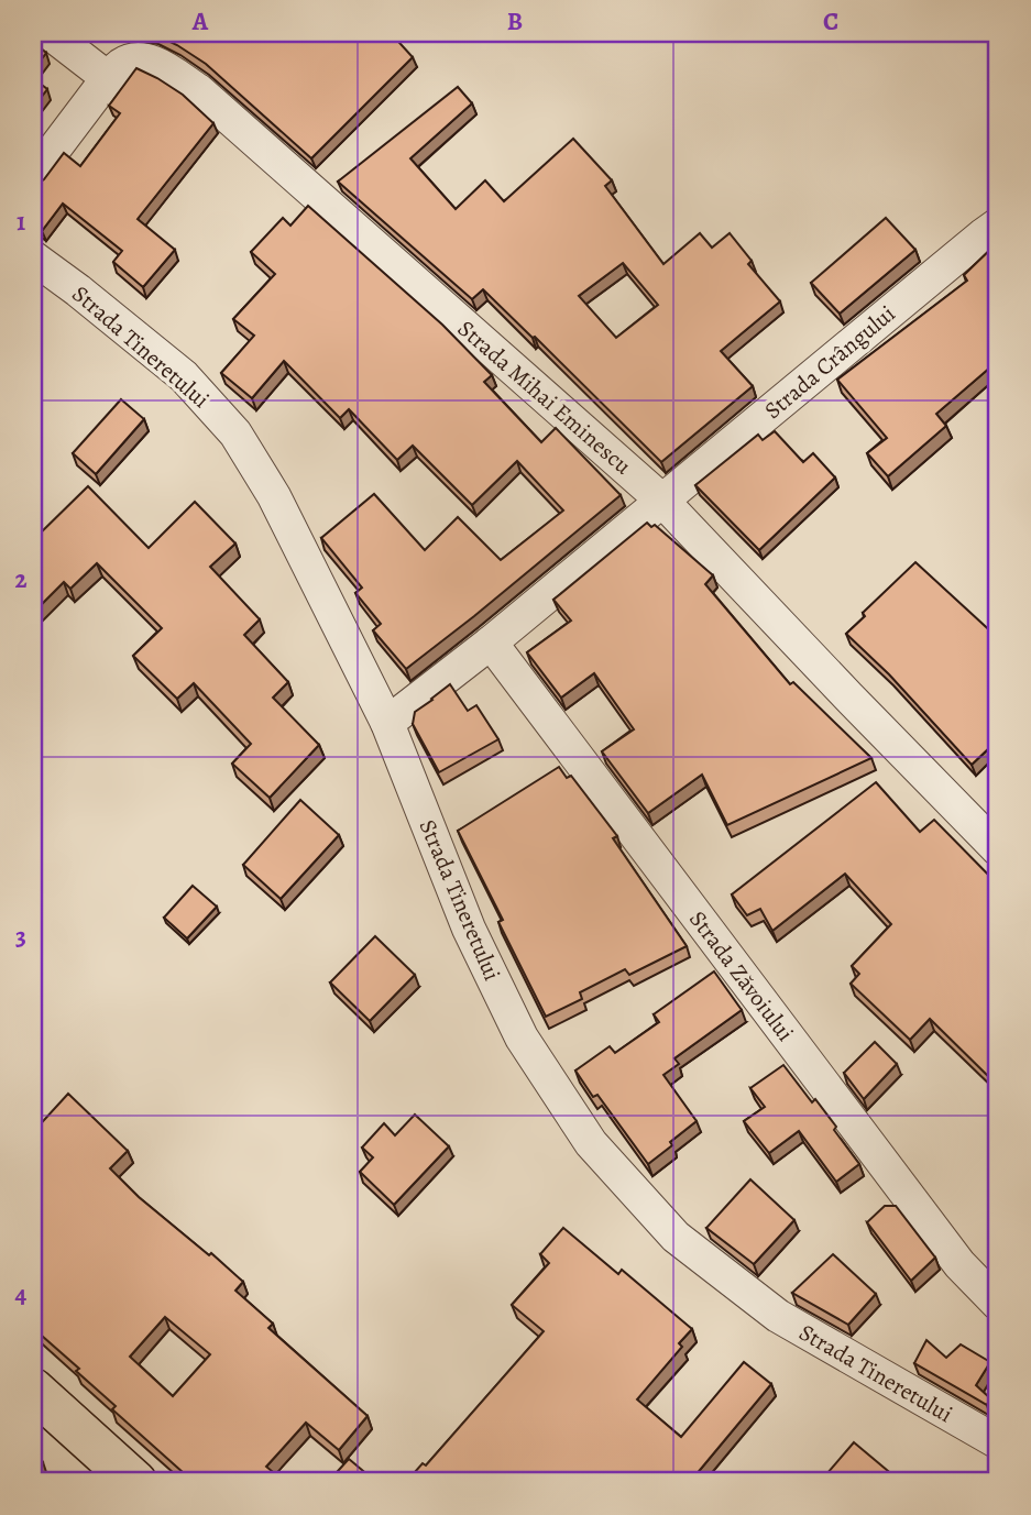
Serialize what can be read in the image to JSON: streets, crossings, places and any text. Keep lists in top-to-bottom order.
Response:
{
  "streets": {
    "street": [
      "Strada Tineretului",
      "Strada Crângului",
      "Strada Mihai Eminescu",
      "Strada Zăvoiului"
    ]
  },
  "crossings": [
    ["Strada Tineretului", "Strada Crângului"],
    ["Strada Crângului", "Strada Mihai Eminescu"],
    ["Strada Crângului", "Strada Zăvoiului"]
  ],
  "grid": {
    "columns": ["A", "B", "C"],
    "rows": [
      "1",
      "2",
      "3",
      "4"
    ]
  }
}
